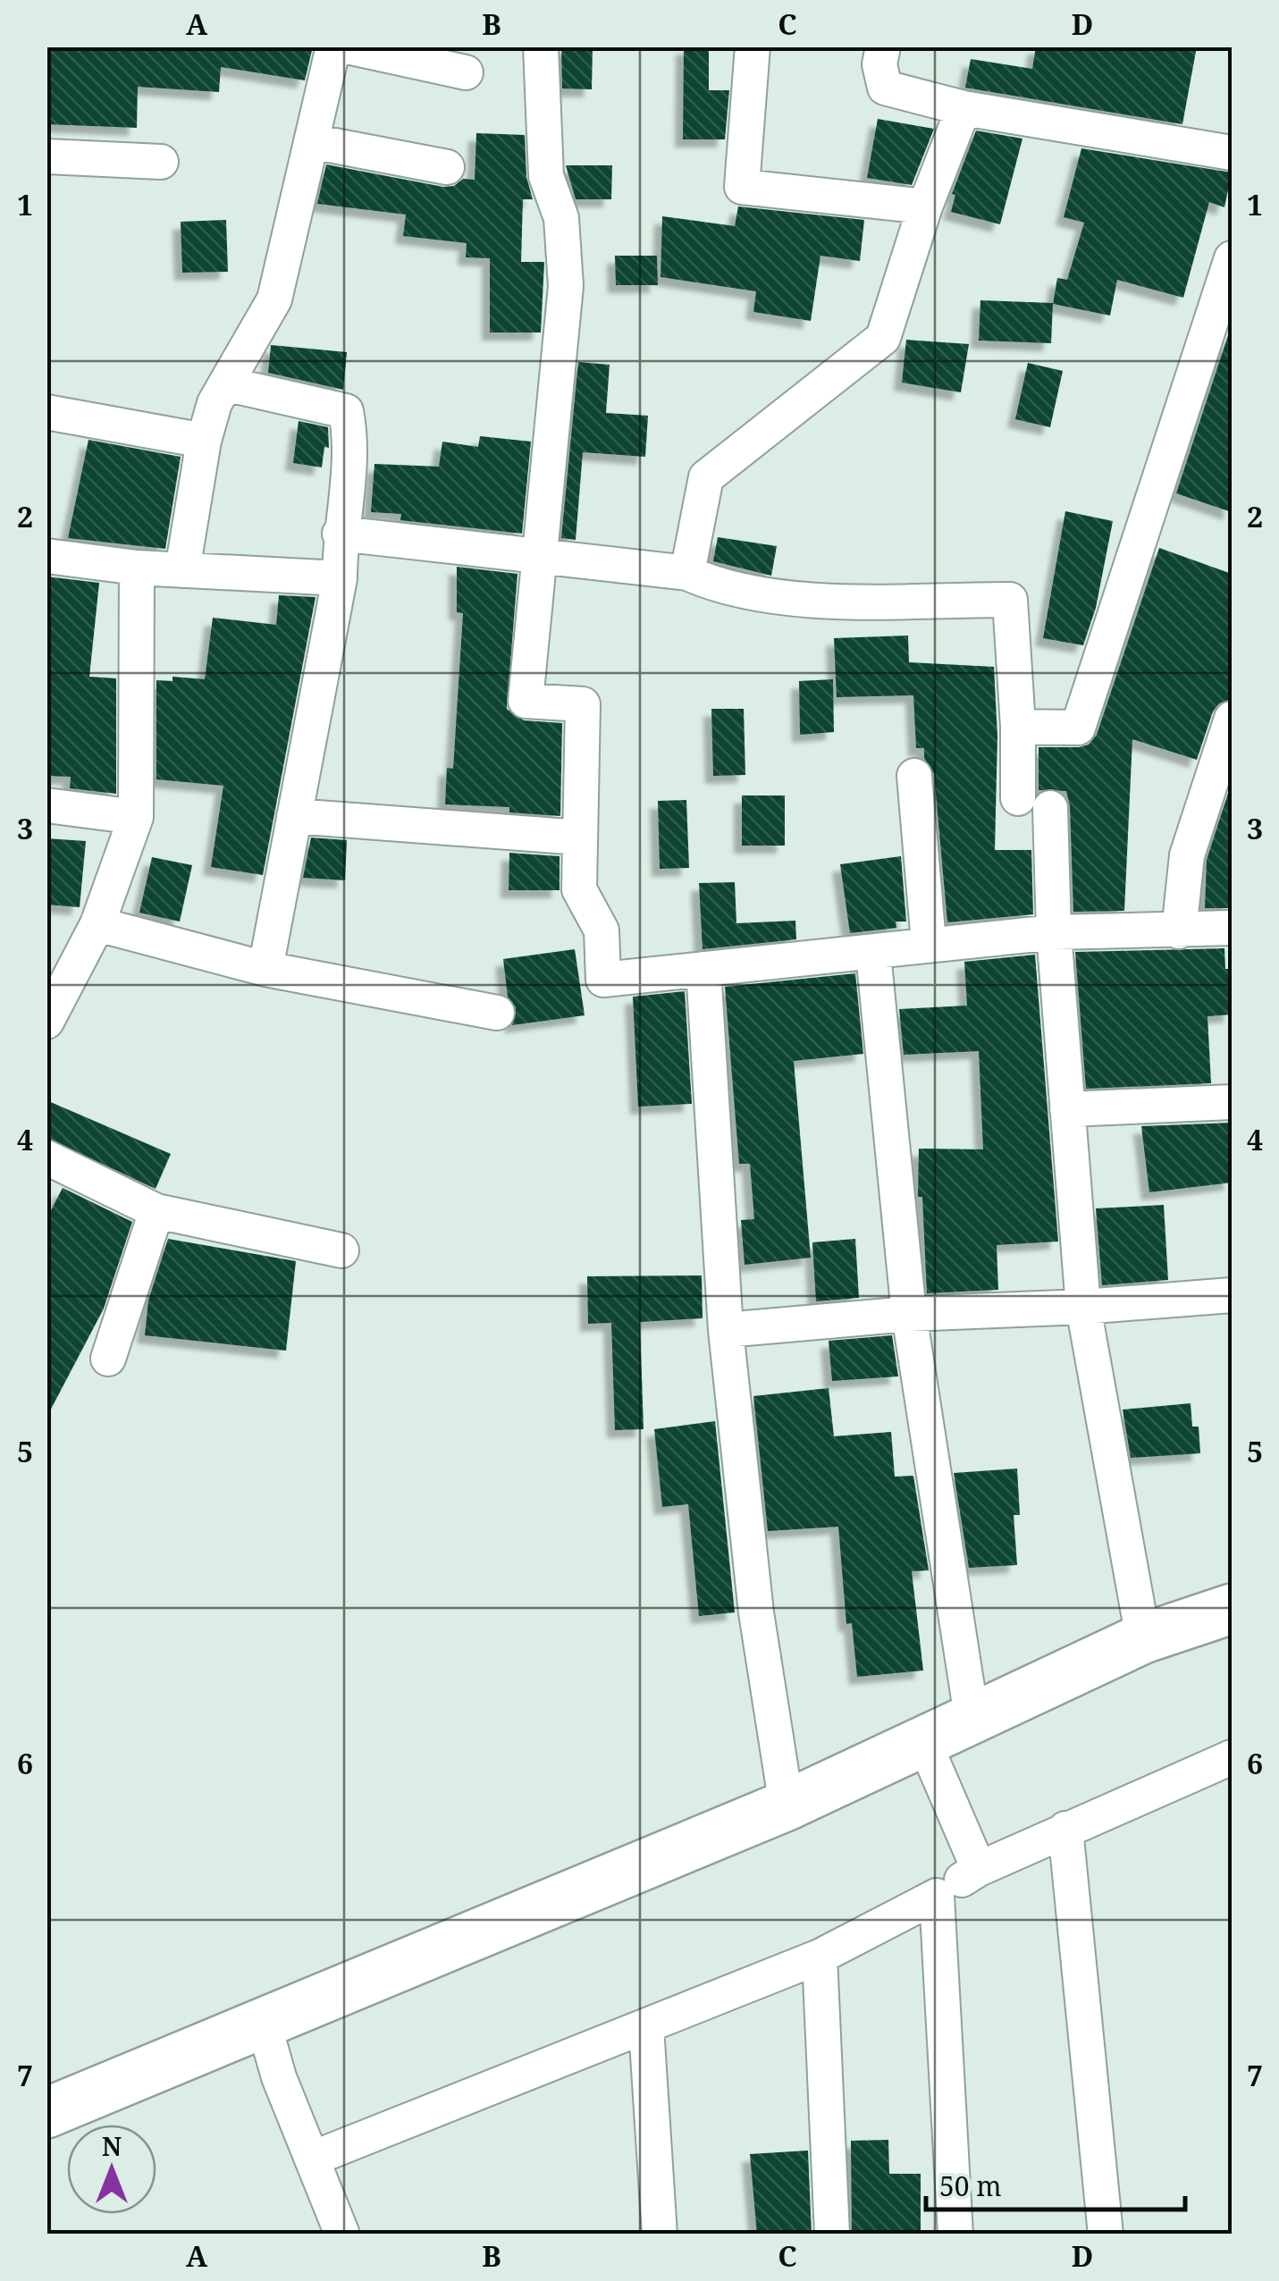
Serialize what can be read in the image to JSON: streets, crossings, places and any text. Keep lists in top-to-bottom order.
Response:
{
  "scale_bar": "50 m",
  "north": "top",
  "grid": {
    "columns": [
      "A",
      "B",
      "C",
      "D"
    ],
    "rows": [
      "1",
      "2",
      "3",
      "4",
      "5",
      "6",
      "7"
    ]
  }
}
